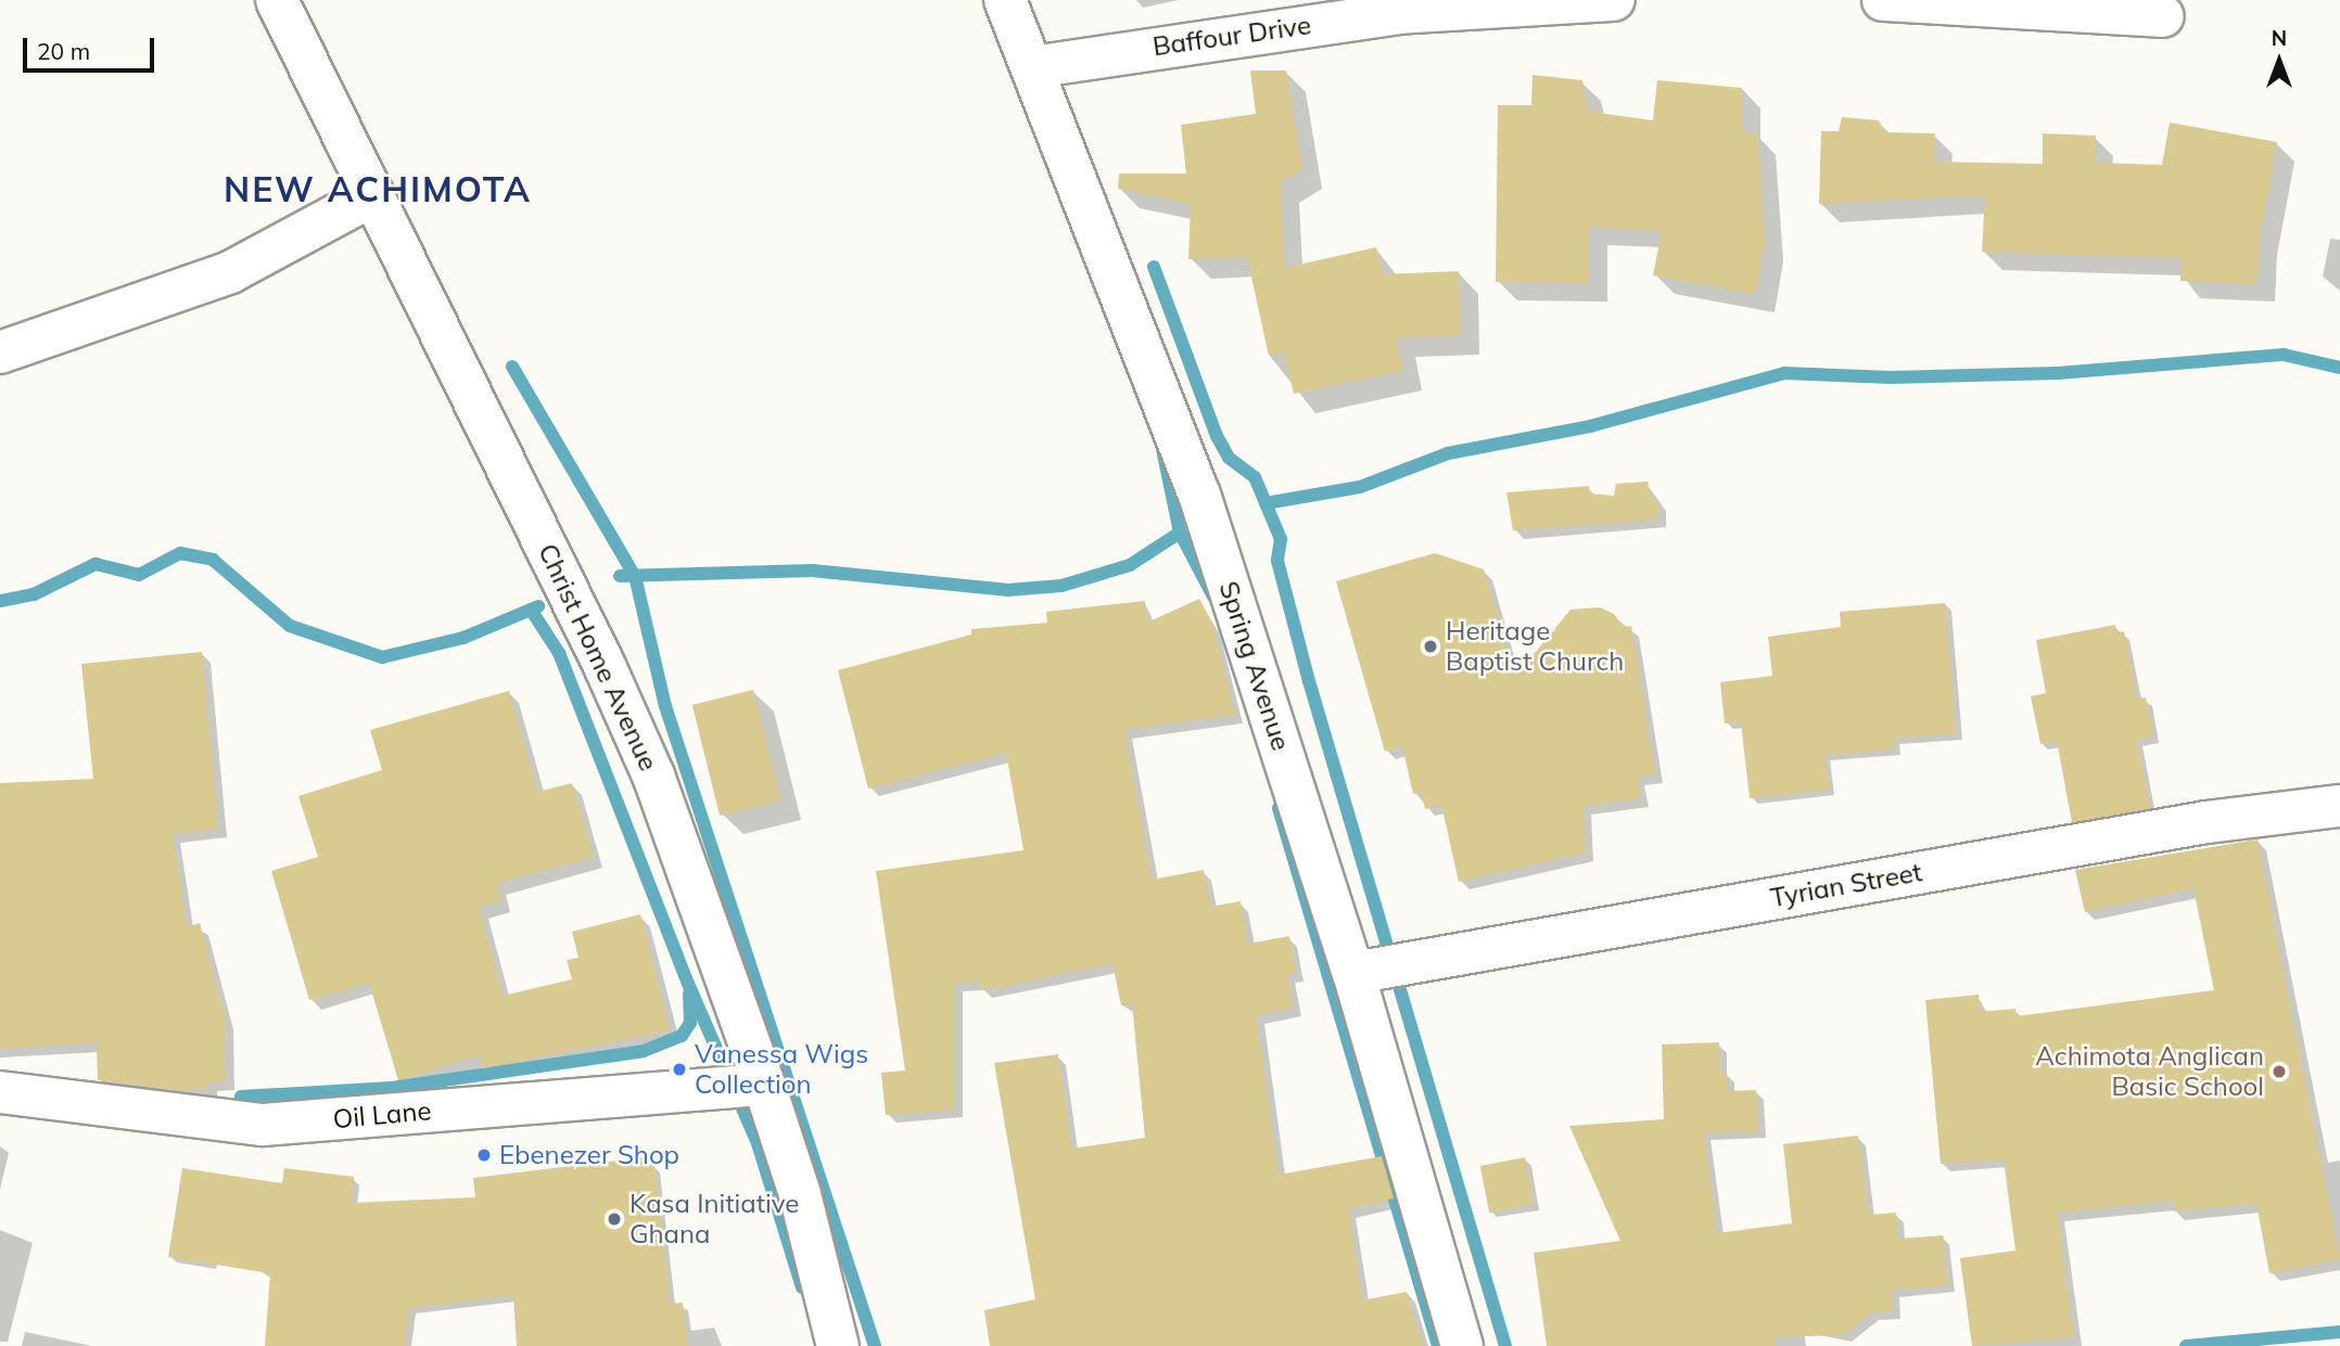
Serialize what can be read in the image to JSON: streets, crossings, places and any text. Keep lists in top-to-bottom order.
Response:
{
  "streets": {
    "street": [
      "Baffour Drive",
      "Christ Home Avenue",
      "Spring Avenue",
      "Tyrian Street",
      "Oil Lane"
    ]
  },
  "crossings": [
    ["Baffour Drive", "Spring Avenue"],
    ["Christ Home Avenue", "Oil Lane"],
    ["Spring Avenue", "Tyrian Street"]
  ],
  "districts": ["NEW ACHIMOTA"],
  "places": [
    "Heritage Baptist Church",
    "Vanessa Wigs Collection",
    "Achimota Anglican Basic School",
    "Ebenezer Shop",
    "Kasa Initiative Ghana"
  ],
  "scale_bar": "20 m",
  "north": "top"
}
